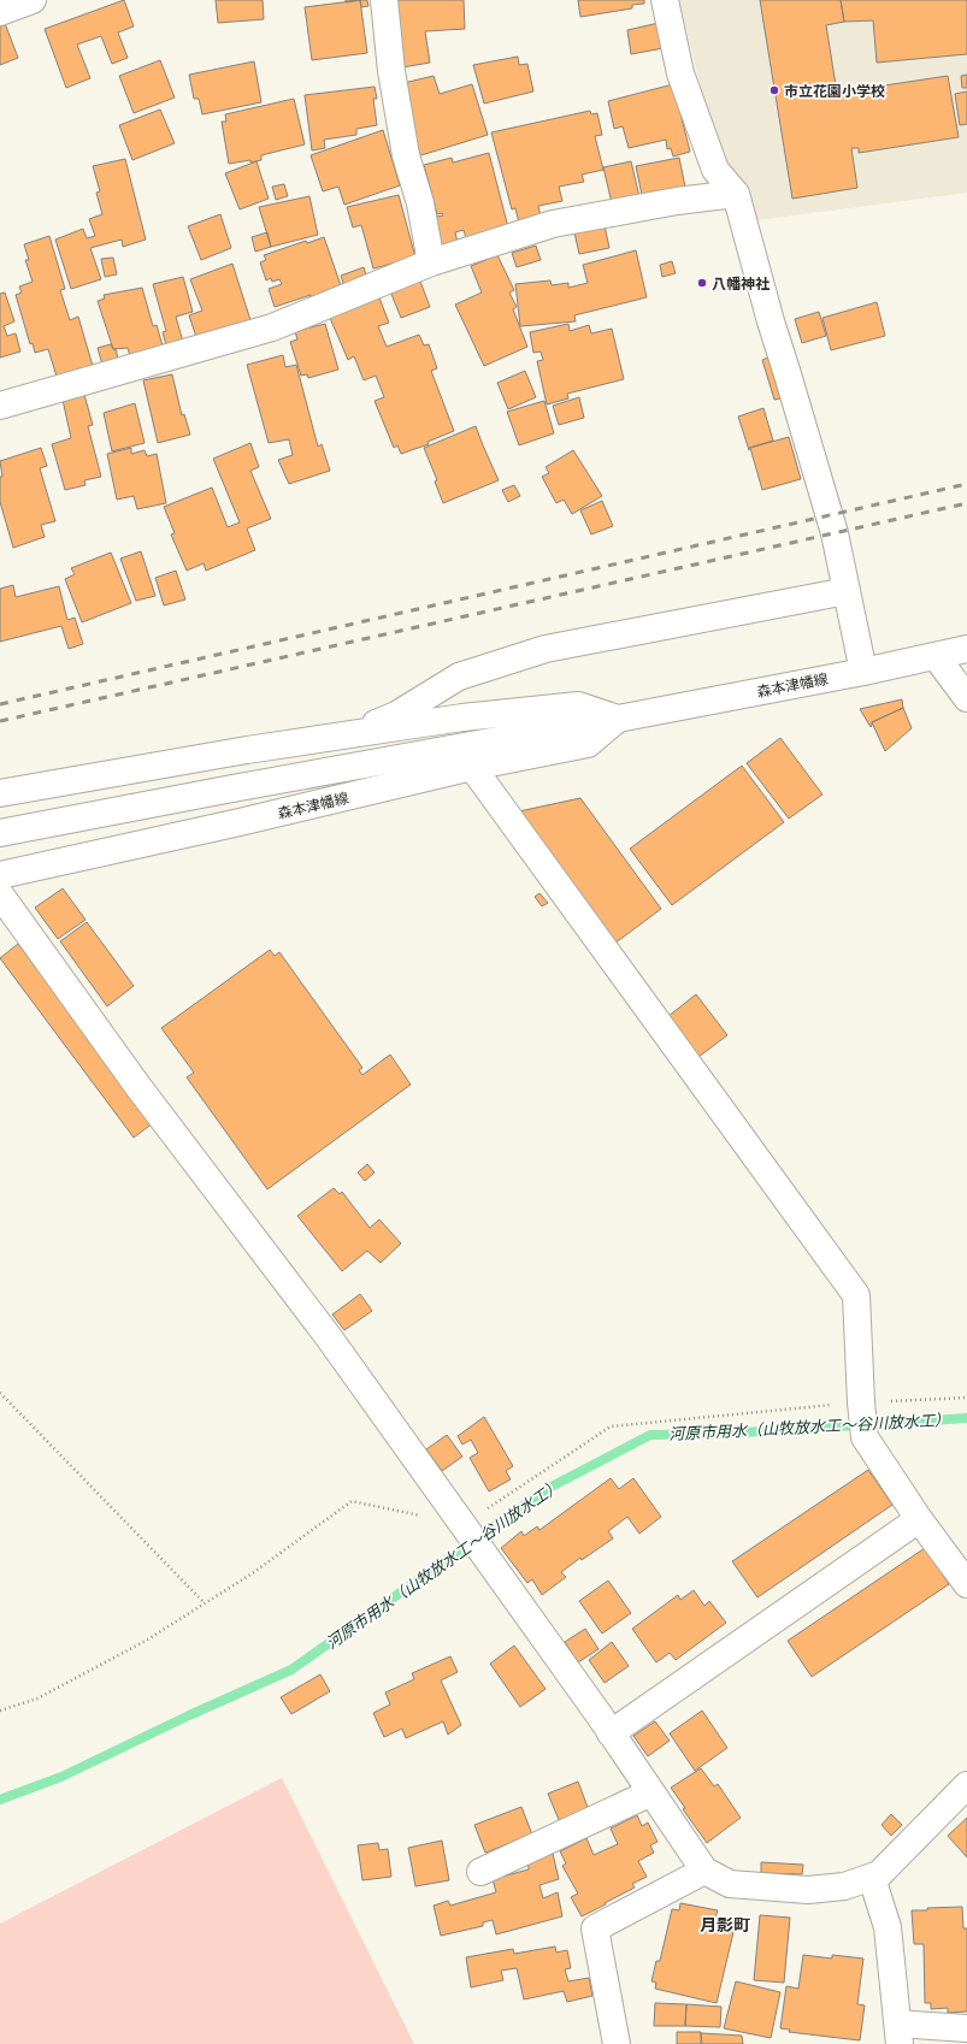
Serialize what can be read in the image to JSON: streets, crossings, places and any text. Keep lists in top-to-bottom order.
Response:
{
  "streets": {
    "main road": ["森本津幡線"]
  },
  "districts": ["月影町"],
  "water": ["河原市用水（山牧放水工～谷川放水工）"],
  "places": ["市立花園小学校", "八幡神社"]
}
